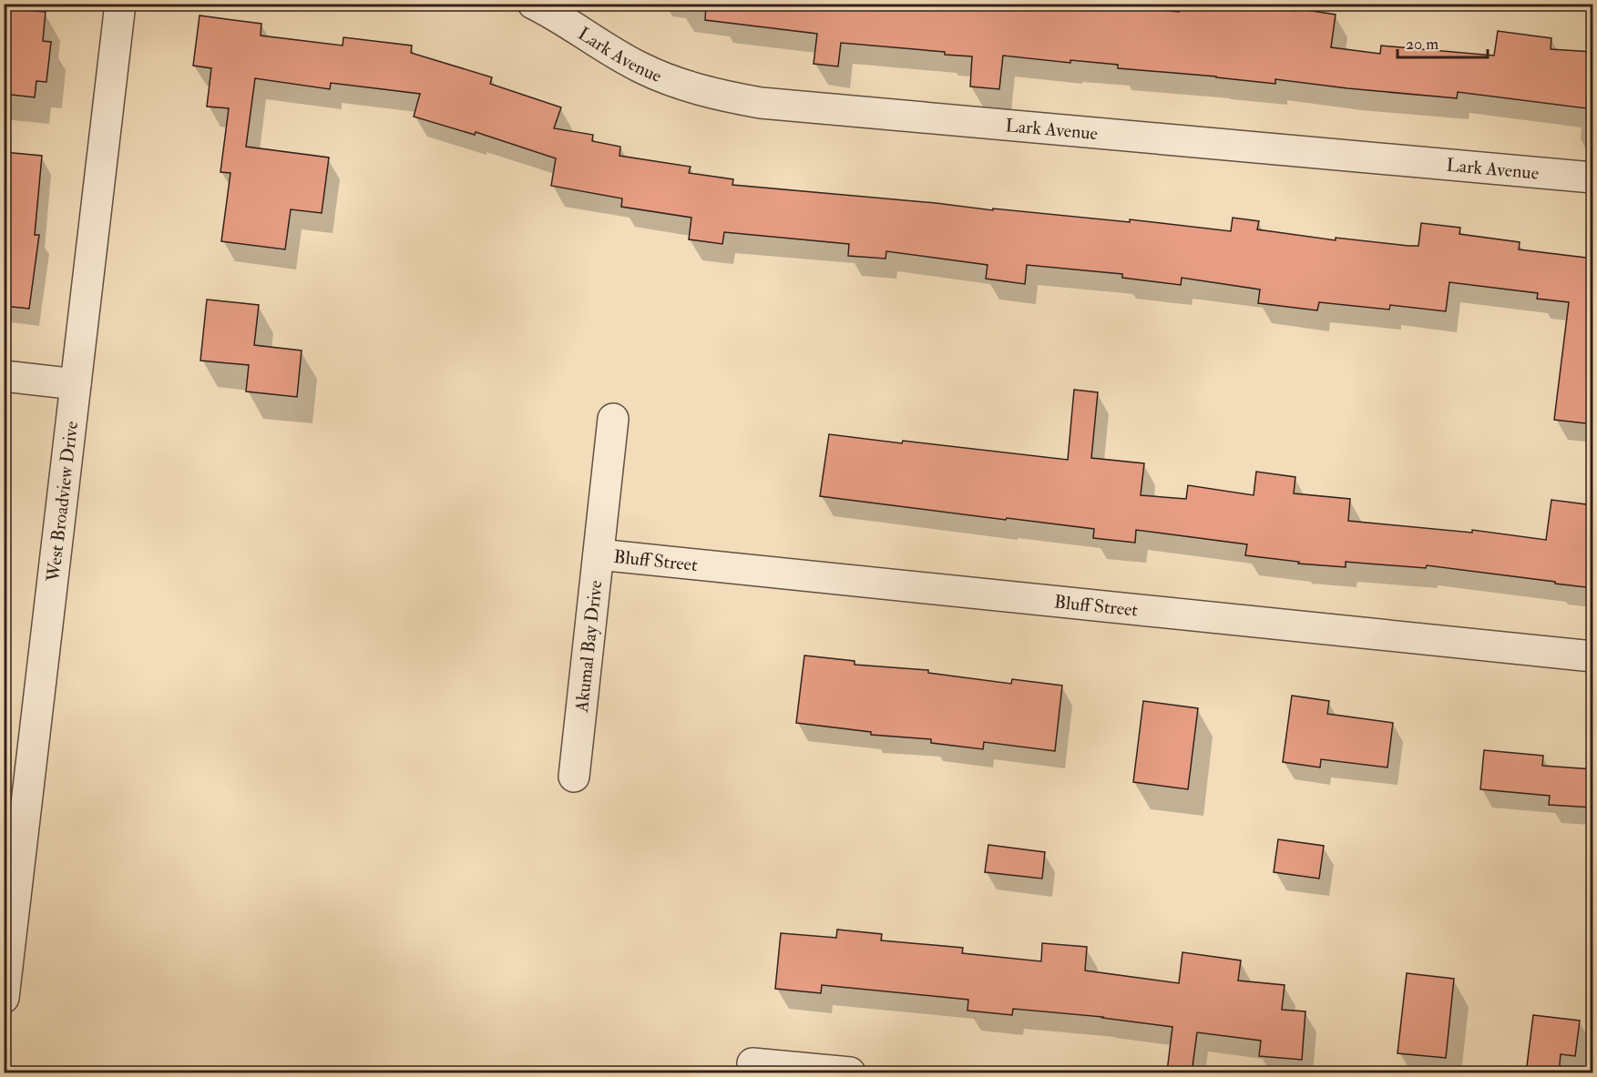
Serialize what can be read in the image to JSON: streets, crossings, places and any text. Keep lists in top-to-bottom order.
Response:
{
  "streets": {
    "street": [
      "Lark Avenue",
      "West Broadview Drive",
      "Bluff Street",
      "Akumal Bay Drive"
    ]
  },
  "crossings": [
    ["Bluff Street", "Akumal Bay Drive"]
  ],
  "scale_bar": "20 m"
}
